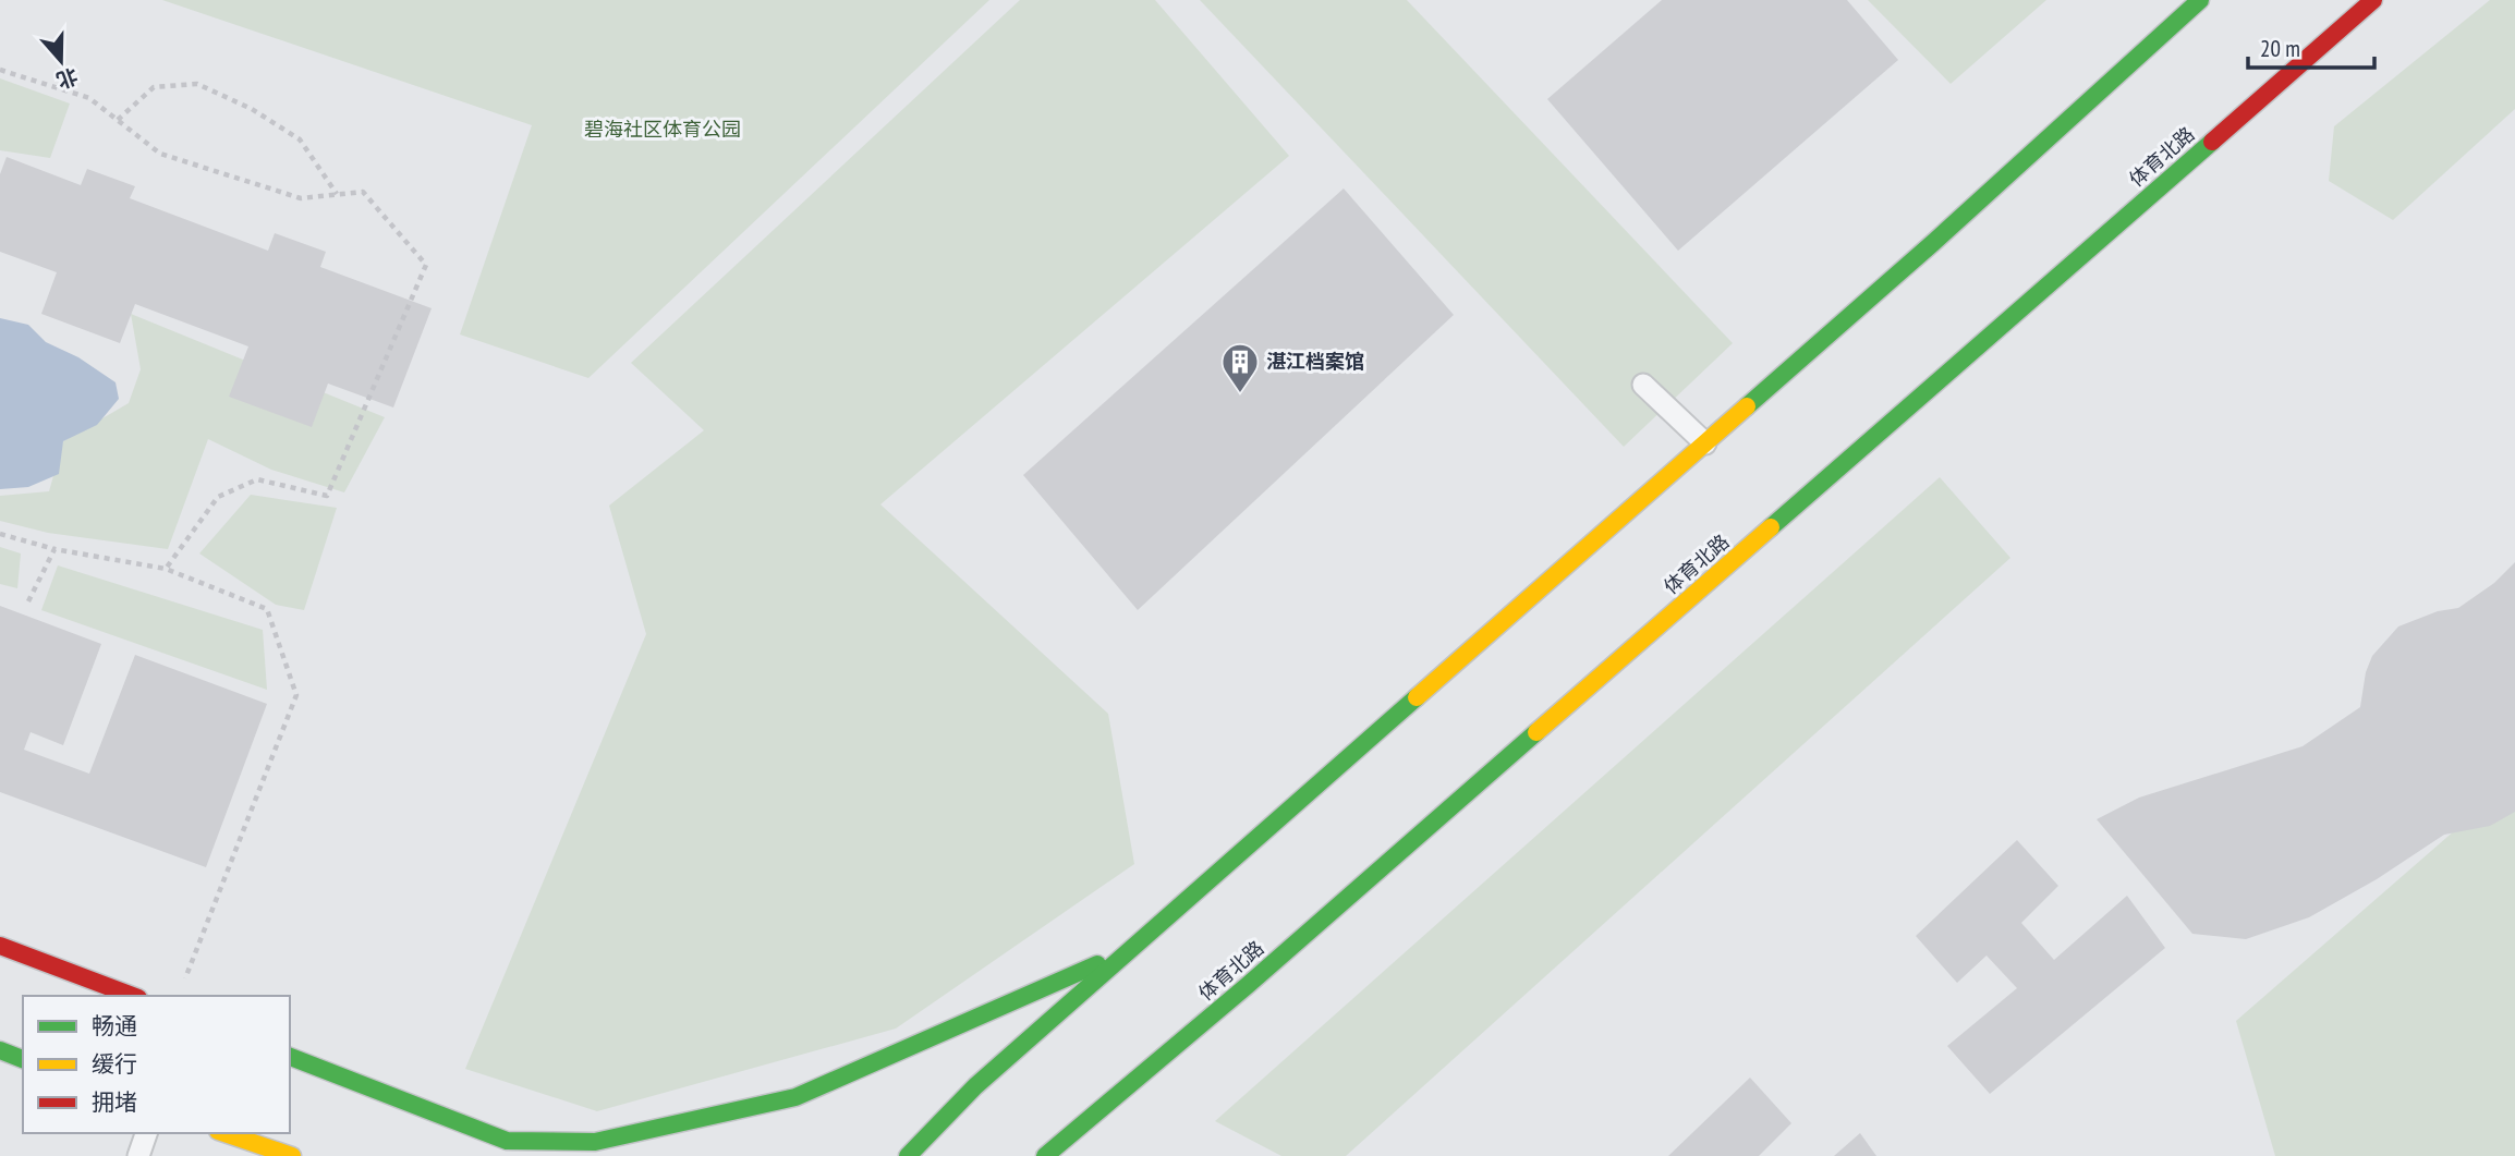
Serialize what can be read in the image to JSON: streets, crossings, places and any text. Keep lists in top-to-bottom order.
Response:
{
  "streets": {
    "main road": ["体育北路"]
  },
  "parks": ["碧海社区体育公园"],
  "places": {
    "building": ["湛江档案馆"]
  },
  "legend": ["畅通", "缓行", "拥堵"],
  "scale_bar": "20 m",
  "north": "bottom"
}
